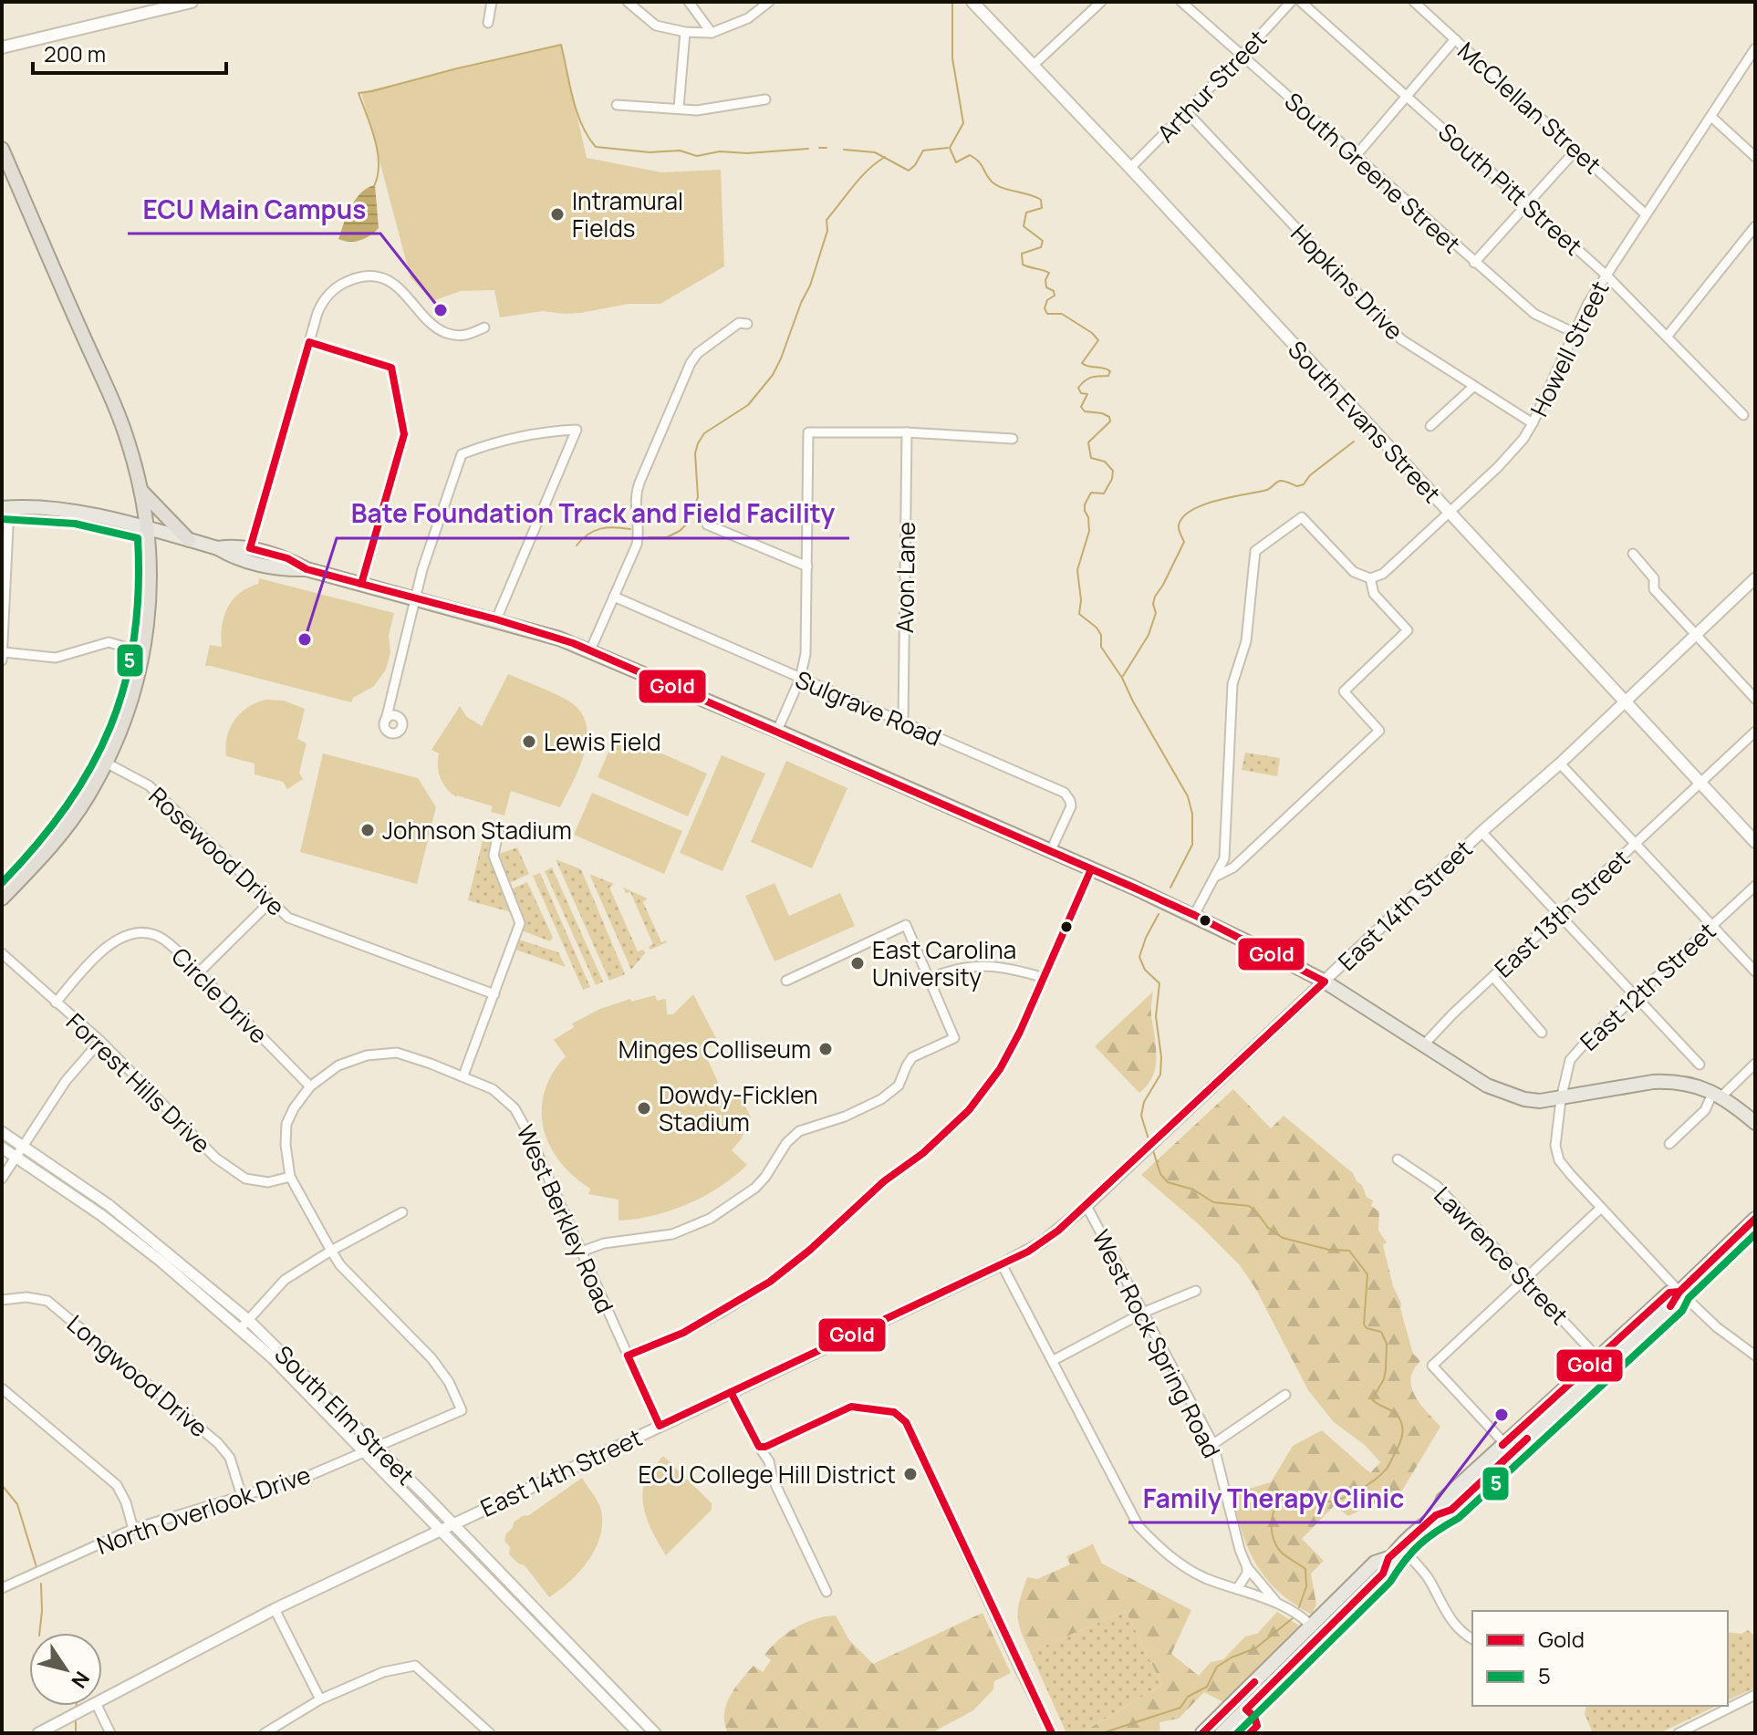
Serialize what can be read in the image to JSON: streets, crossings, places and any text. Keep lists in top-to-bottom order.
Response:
{
  "streets": {
    "main road": ["South Evans Street"],
    "street": [
      "Arthur Street",
      "McClellan Street",
      "South Greene Street",
      "South Pitt Street",
      "Hopkins Drive",
      "Howell Street",
      "Avon Lane",
      "Sulgrave Road",
      "Rosewood Drive",
      "East 14th Street",
      "East 13th Street",
      "East 12th Street",
      "Circle Drive",
      "Forrest Hills Drive",
      "West Berkley Road",
      "Lawrence Street",
      "West Rock Spring Road",
      "Longwood Drive",
      "South Elm Street",
      "North Overlook Drive"
    ]
  },
  "crossings": [
    ["Arthur Street", "South Greene Street"],
    ["Arthur Street", "Hopkins Drive"],
    ["Arthur Street", "South Evans Street"],
    ["McClellan Street", "Howell Street"],
    ["South Greene Street", "Howell Street"],
    ["South Pitt Street", "Howell Street"],
    ["Hopkins Drive", "Howell Street"],
    ["Howell Street", "South Evans Street"],
    ["South Evans Street", "East 14th Street"],
    ["South Evans Street", "East 13th Street"],
    ["Avon Lane", "Sulgrave Road"],
    ["East 14th Street", "West Berkley Road"],
    ["East 14th Street", "West Rock Spring Road"],
    ["East 14th Street", "South Elm Street"],
    ["Circle Drive", "Forrest Hills Drive"],
    ["Circle Drive", "West Berkley Road"],
    ["Forrest Hills Drive", "West Berkley Road"],
    ["Longwood Drive", "North Overlook Drive"],
    ["South Elm Street", "North Overlook Drive"]
  ],
  "places": [
    "Intramural Fields",
    "ECU Main Campus",
    "Bate Foundation Track and Field Facility",
    "Lewis Field",
    "Johnson Stadium",
    "East Carolina University",
    "Minges Colliseum",
    "Dowdy-Ficklen Stadium",
    "Family Therapy Clinic",
    "ECU College Hill District"
  ],
  "lines": ["transit line Gold", "transit line 5"],
  "legend": ["Gold", "5"],
  "scale_bar": "200 m",
  "north": "bottom right"
}
